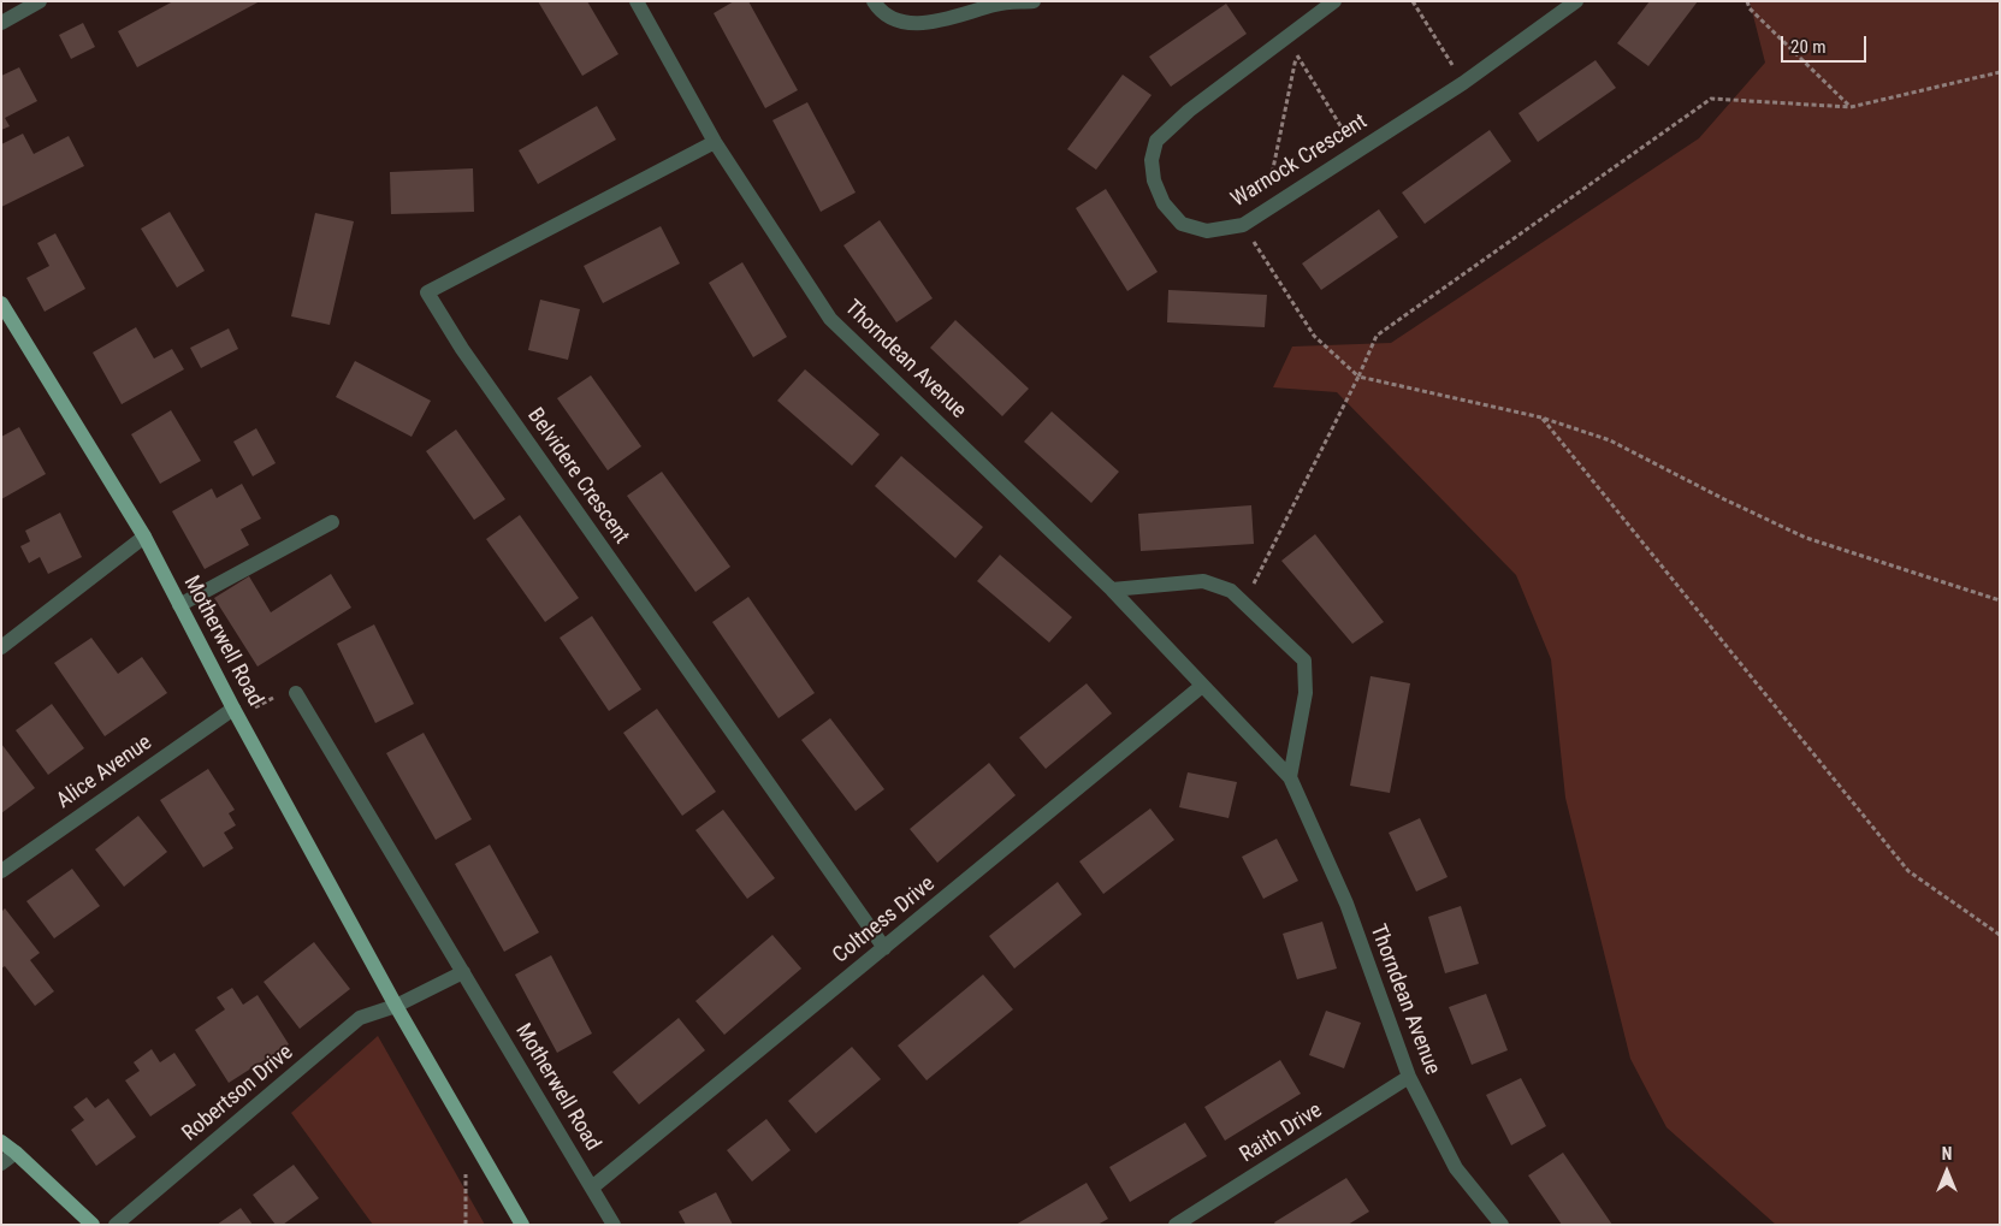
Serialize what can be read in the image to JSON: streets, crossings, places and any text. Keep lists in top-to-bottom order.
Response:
{
  "streets": {
    "main road": ["Motherwell Road"],
    "street": [
      "Warnock Crescent",
      "Thorndean Avenue",
      "Belvidere Crescent",
      "Alice Avenue",
      "Coltness Drive",
      "Robertson Drive",
      "Raith Drive"
    ]
  },
  "crossings": [
    ["Thorndean Avenue", "Belvidere Crescent"],
    ["Thorndean Avenue", "Coltness Drive"],
    ["Thorndean Avenue", "Raith Drive"],
    ["Belvidere Crescent", "Coltness Drive"],
    ["Motherwell Road", "Alice Avenue"],
    ["Motherwell Road", "Coltness Drive"],
    ["Motherwell Road", "Robertson Drive"]
  ],
  "scale_bar": "20 m",
  "north": "top"
}
